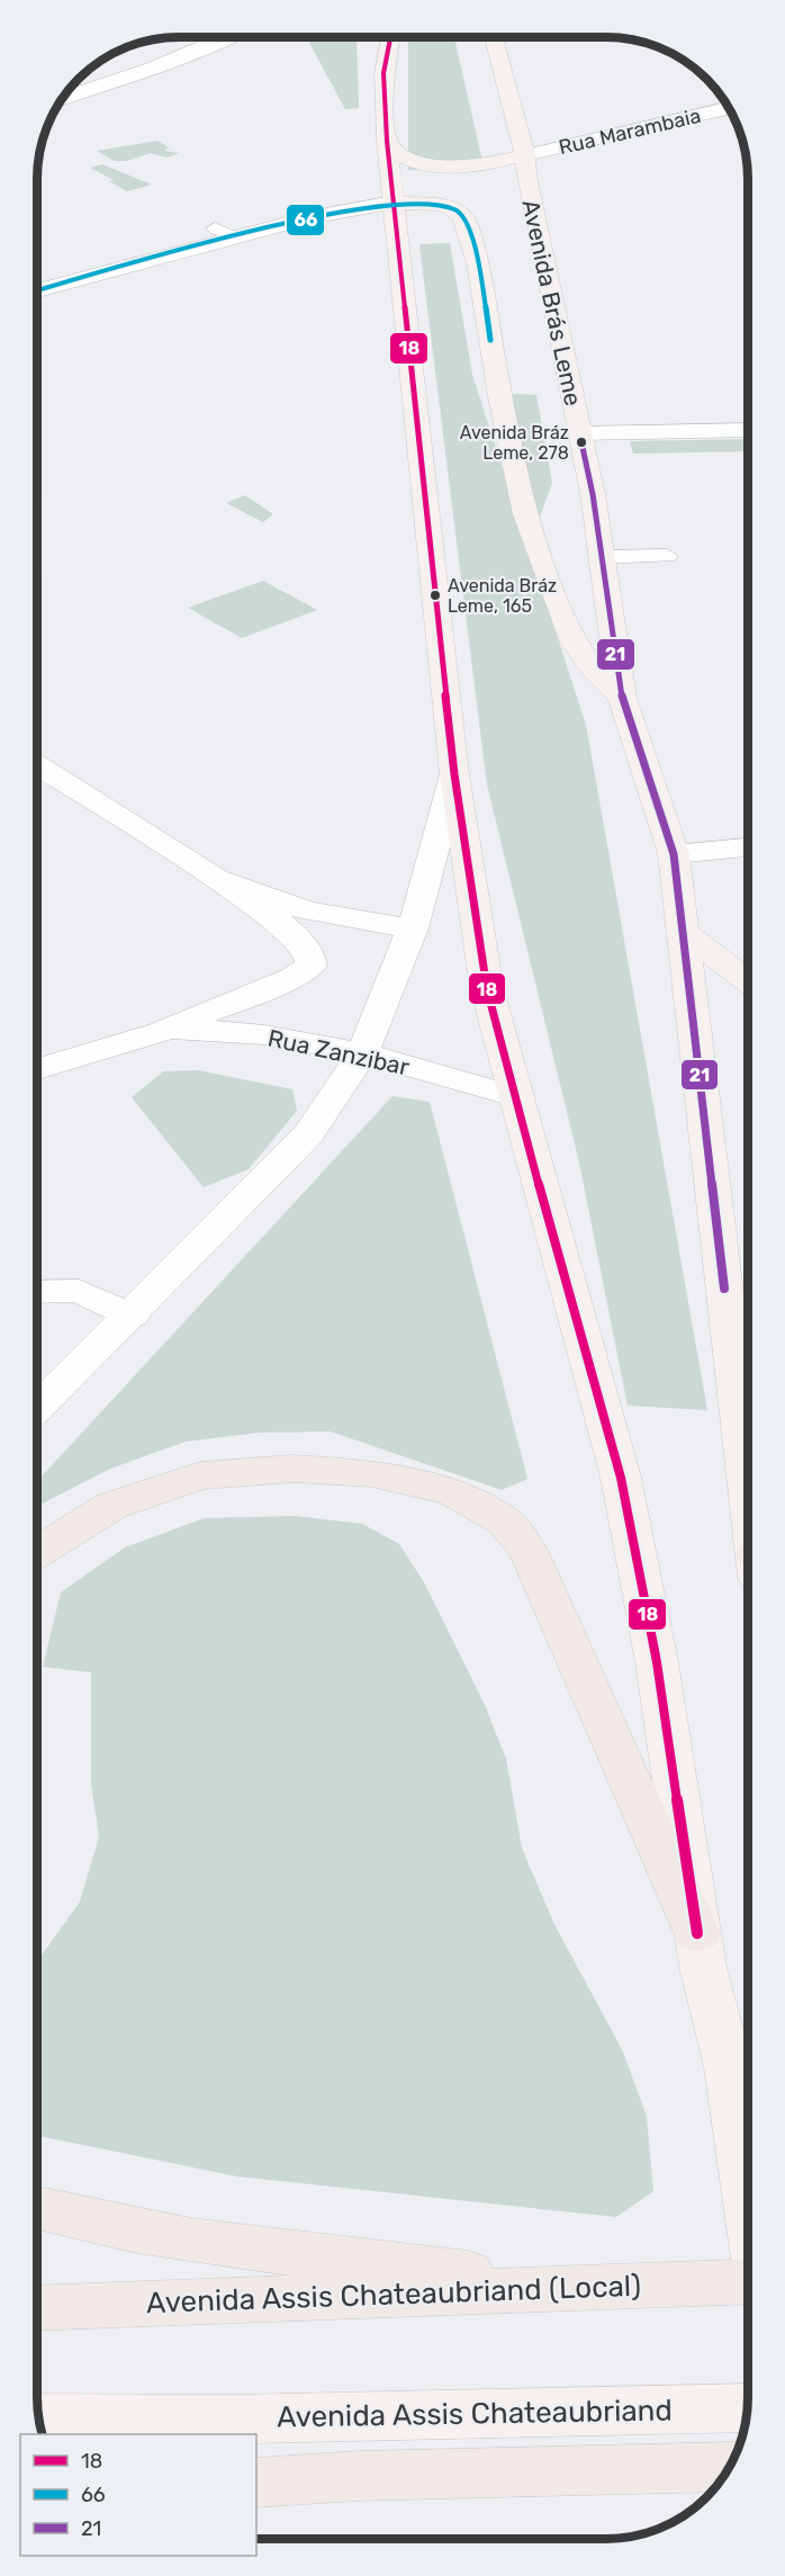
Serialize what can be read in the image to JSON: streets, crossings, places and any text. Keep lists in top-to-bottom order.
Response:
{
  "streets": {
    "highway": ["Avenida Assis Chateaubriand (Local)"],
    "main road": ["Avenida Brás Leme", "Avenida Assis Chateaubriand"],
    "street": ["Rua Marambaia", "Rua Zanzibar"]
  },
  "crossings": [
    ["Rua Marambaia", "Avenida Brás Leme"]
  ],
  "places": ["Avenida Bráz Leme, 278", "Avenida Bráz Leme, 165"],
  "lines": ["transit line 18", "transit line 66", "transit line 21"],
  "legend": ["18", "66", "21"]
}
